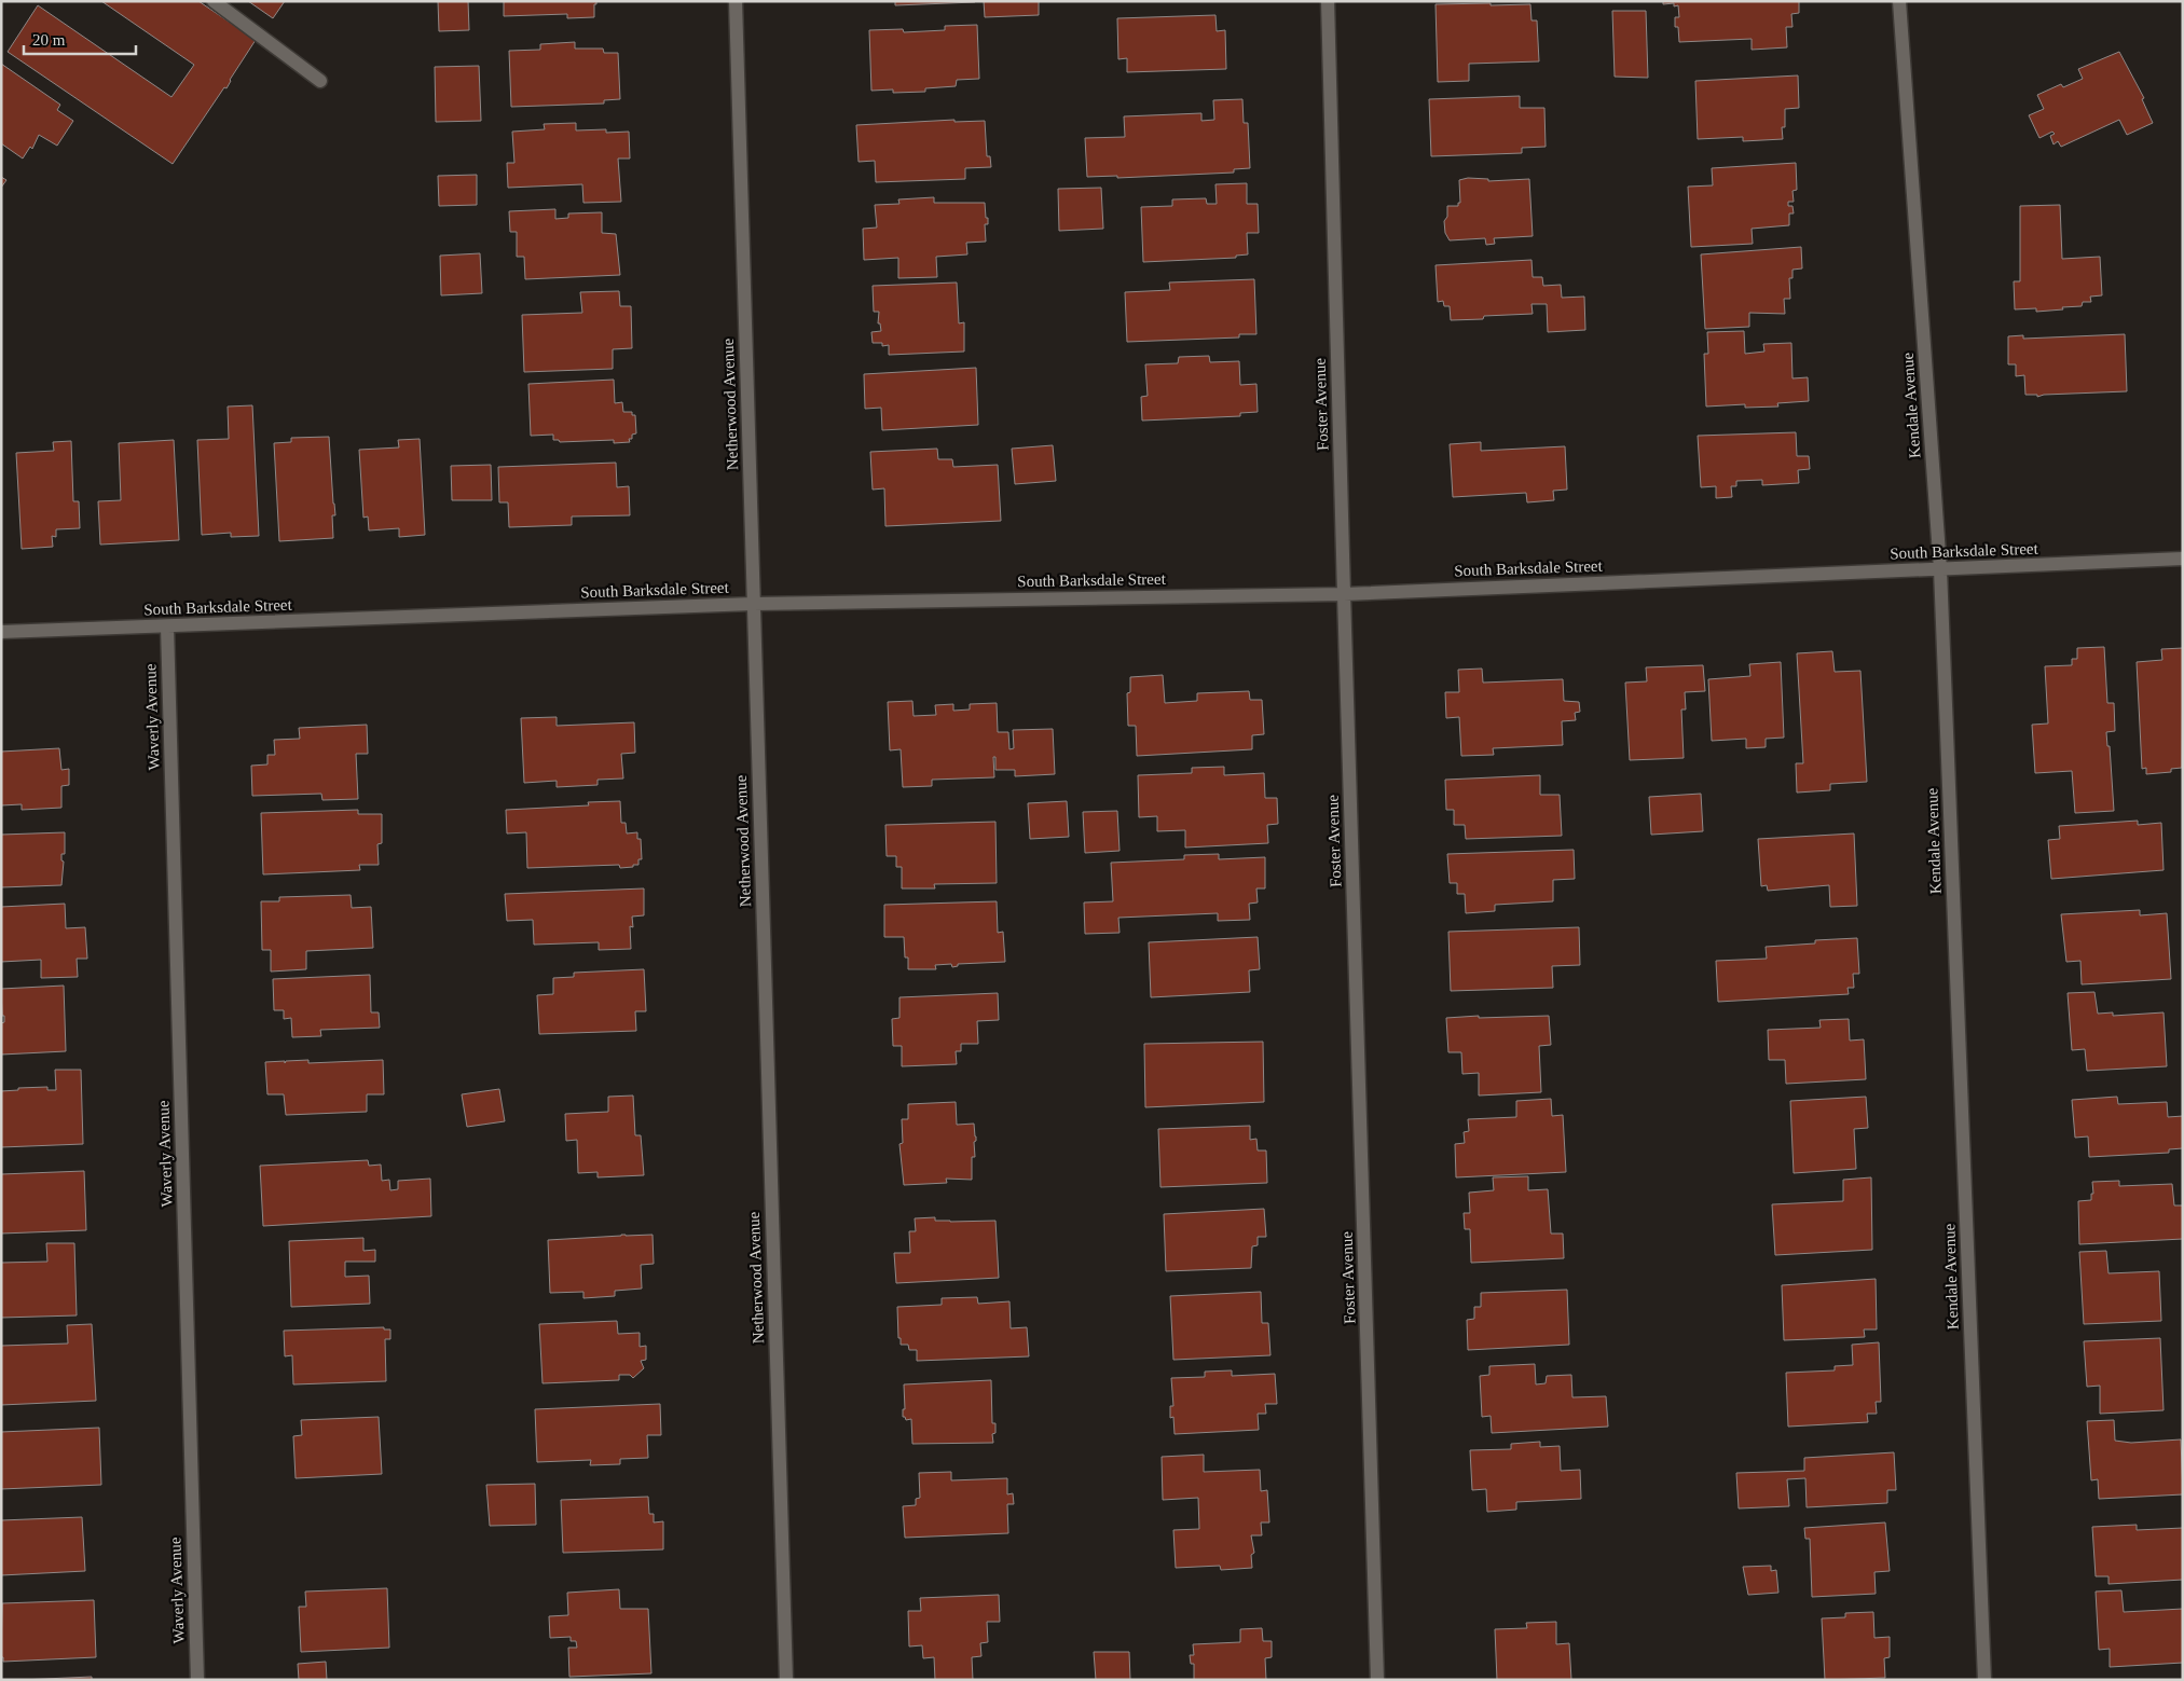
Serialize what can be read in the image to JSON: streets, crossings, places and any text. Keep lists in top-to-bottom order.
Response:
{
  "streets": {
    "street": [
      "Netherwood Avenue",
      "Foster Avenue",
      "Kendale Avenue",
      "South Barksdale Street",
      "Waverly Avenue"
    ]
  },
  "crossings": [
    ["Netherwood Avenue", "South Barksdale Street"],
    ["Foster Avenue", "South Barksdale Street"],
    ["Kendale Avenue", "South Barksdale Street"],
    ["South Barksdale Street", "Waverly Avenue"]
  ],
  "scale_bar": "20 m"
}
